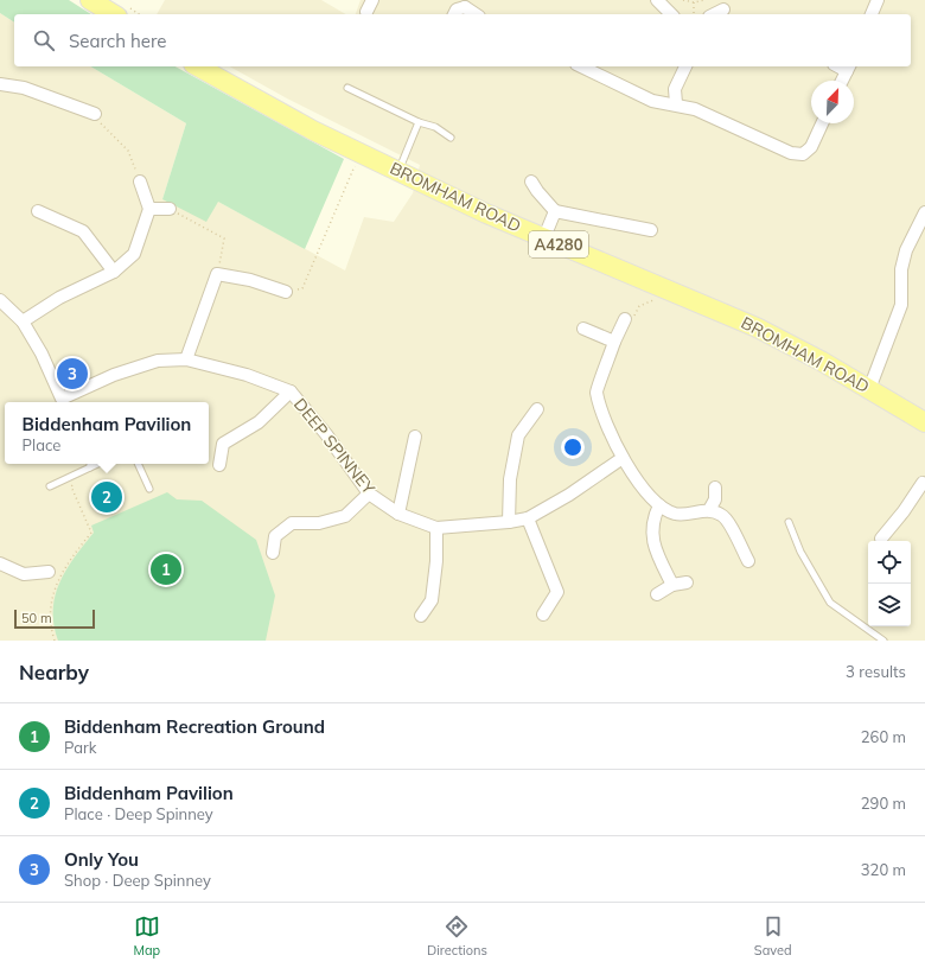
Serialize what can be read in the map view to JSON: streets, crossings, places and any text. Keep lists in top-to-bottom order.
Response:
{
  "streets": {
    "main road": ["BROMHAM ROAD", "A4280"],
    "street": ["DEEP SPINNEY"]
  },
  "scale_bar": "50 m",
  "north": "top right",
  "page": {
    "search": "Search here",
    "pins": ["3", "2", "1"],
    "popup": ["Biddenham Pavilion", "Place"],
    "scale": "50 m",
    "heading": ["Nearby", "3 results"],
    "list": [
      {
        "mark": "1",
        "name": "Biddenham Recreation Ground",
        "note": "Park",
        "value": "260 m"
      },
      {
        "mark": "2",
        "name": "Biddenham Pavilion",
        "note": "Place · Deep Spinney",
        "value": "290 m"
      },
      {
        "mark": "3",
        "name": "Only You",
        "note": "Shop · Deep Spinney",
        "value": "320 m"
      }
    ],
    "nav": ["Map", "Directions", "Saved"]
  }
}
